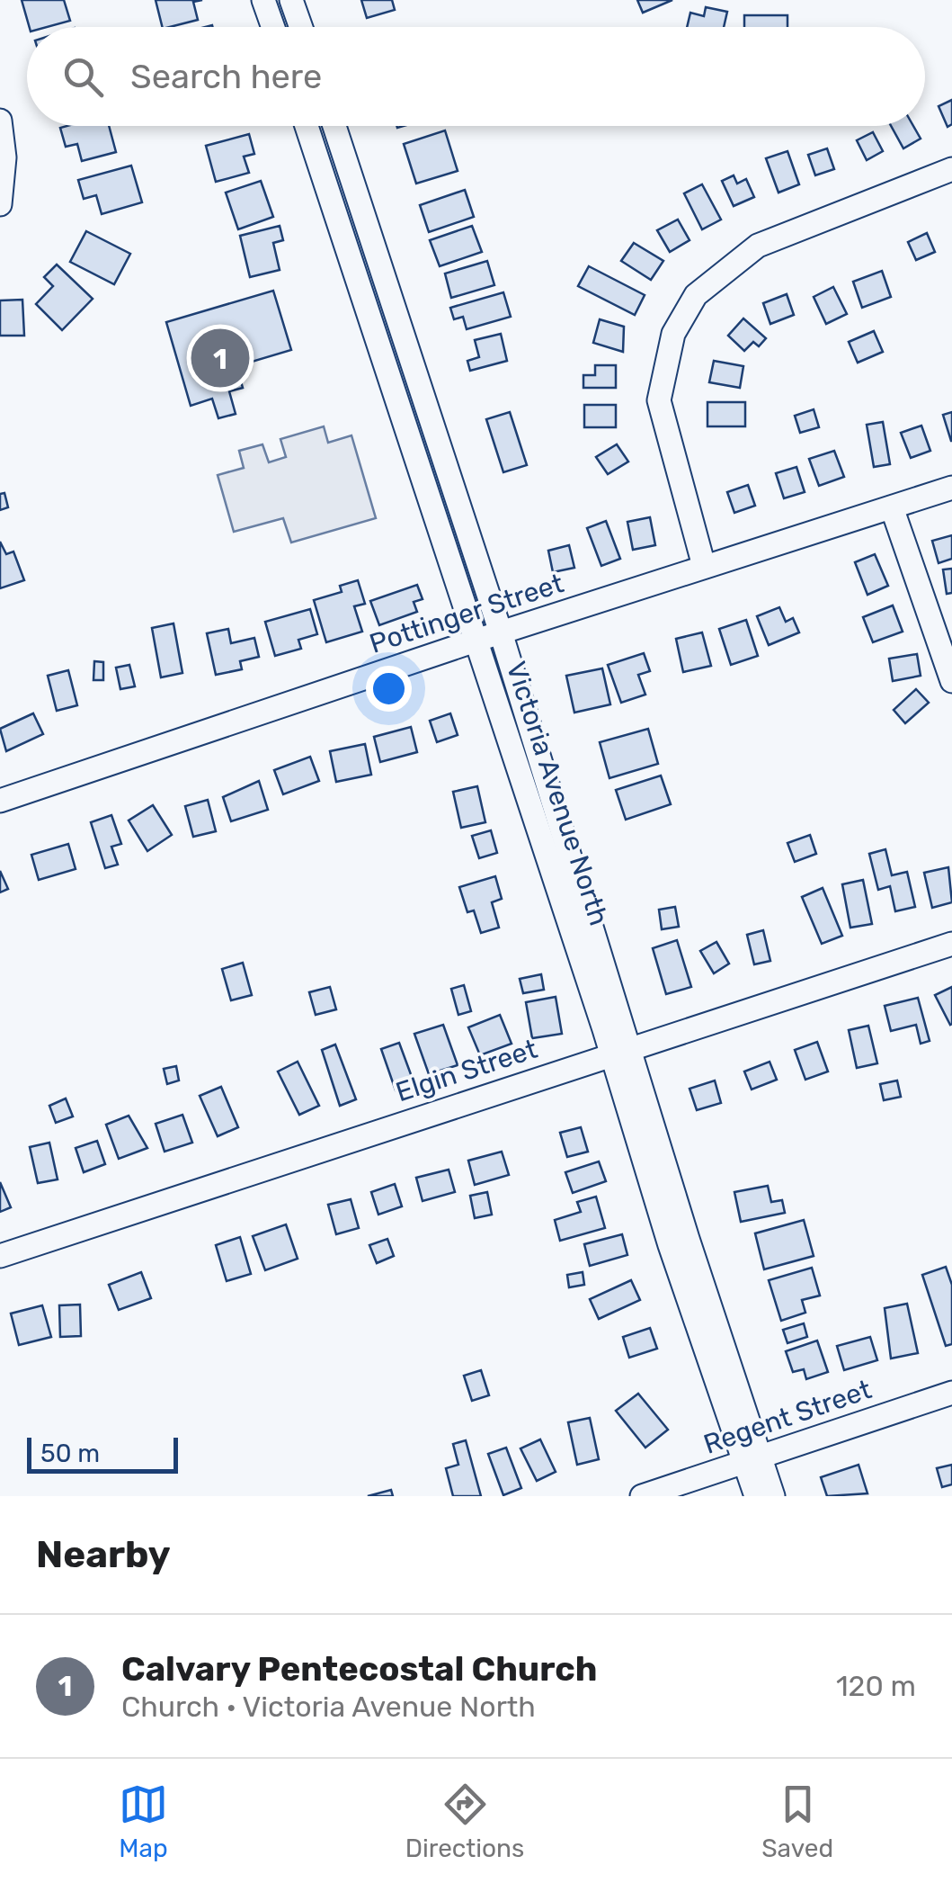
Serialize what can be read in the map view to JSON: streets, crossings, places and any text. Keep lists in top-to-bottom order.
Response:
{
  "streets": {
    "street": [
      "Pottinger Street",
      "Victoria Avenue North",
      "Elgin Street",
      "Regent Street"
    ]
  },
  "crossings": [
    ["Pottinger Street", "Victoria Avenue North"],
    ["Victoria Avenue North", "Elgin Street"],
    ["Victoria Avenue North", "Regent Street"]
  ],
  "scale_bar": "50 m",
  "page": {
    "search": "Search here",
    "pins": "1",
    "scale": "50 m",
    "heading": "Nearby",
    "list": [
      {
        "mark": "1",
        "name": "Calvary Pentecostal Church",
        "note": "Church · Victoria Avenue North",
        "value": "120 m"
      }
    ],
    "nav": ["Map", "Directions", "Saved"]
  }
}
